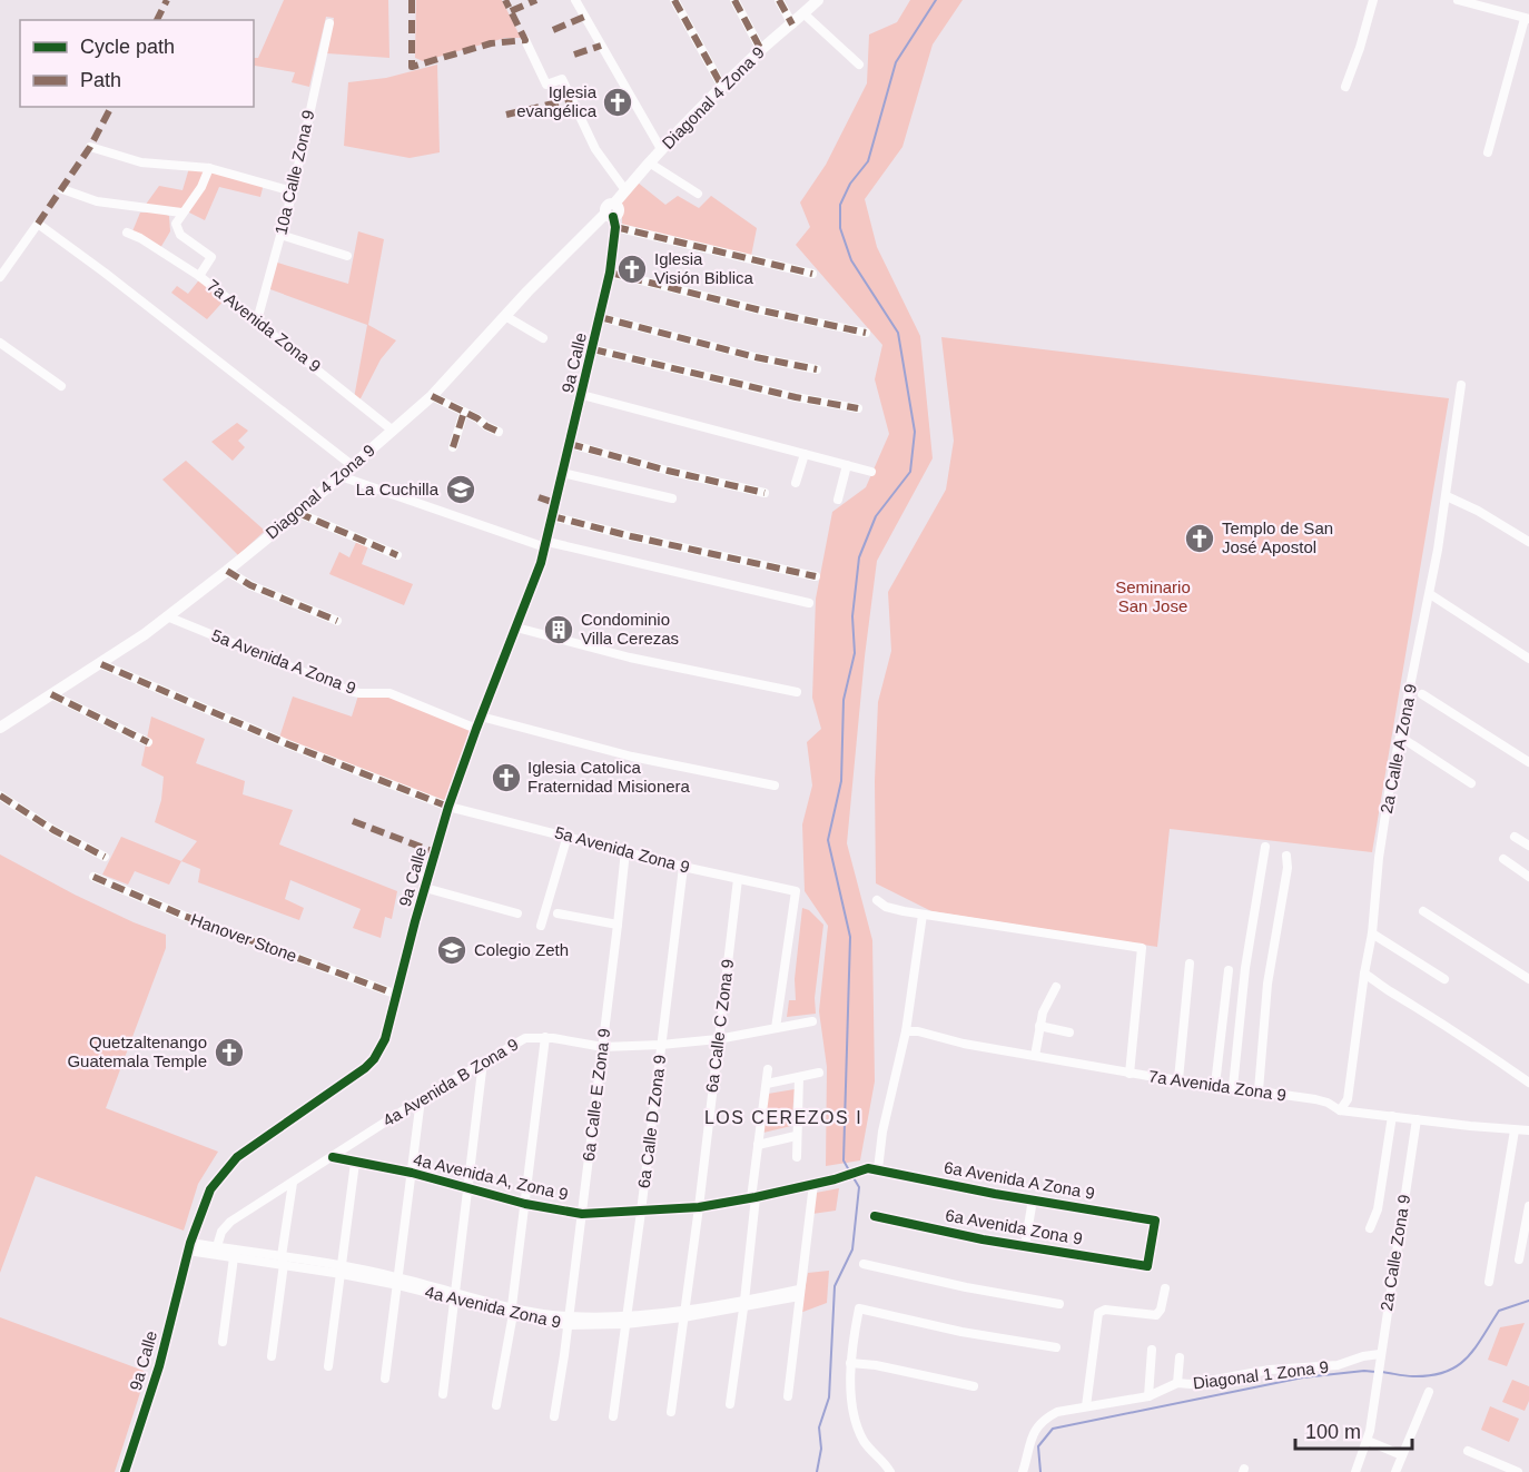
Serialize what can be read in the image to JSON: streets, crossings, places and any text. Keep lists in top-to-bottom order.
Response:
{
  "streets": {
    "main road": ["Diagonal 4 Zona 9"],
    "street": [
      "10a Calle Zona 9",
      "7a Avenida Zona 9",
      "9a Calle",
      "5a Avenida A Zona 9",
      "2a Calle A Zona 9",
      "5a Avenida Zona 9",
      "Hanover Stone",
      "6a Calle C Zona 9",
      "4a Avenida B Zona 9",
      "6a Calle E Zona 9",
      "6a Calle D Zona 9",
      "4a Avenida A, Zona 9",
      "6a Avenida A Zona 9",
      "6a Avenida Zona 9",
      "2a Calle Zona 9",
      "4a Avenida Zona 9",
      "Diagonal 1 Zona 9"
    ]
  },
  "crossings": [
    ["Diagonal 4 Zona 9", "7a Avenida Zona 9"],
    ["Diagonal 4 Zona 9", "9a Calle"],
    ["Diagonal 4 Zona 9", "5a Avenida A Zona 9"],
    ["Diagonal 4 Zona 9", "5a Avenida Zona 9"],
    ["10a Calle Zona 9", "7a Avenida Zona 9"],
    ["7a Avenida Zona 9", "2a Calle A Zona 9"],
    ["7a Avenida Zona 9", "2a Calle Zona 9"],
    ["9a Calle", "5a Avenida A Zona 9"],
    ["9a Calle", "5a Avenida Zona 9"],
    ["9a Calle", "Hanover Stone"],
    ["9a Calle", "4a Avenida Zona 9"],
    ["5a Avenida Zona 9", "6a Calle C Zona 9"],
    ["5a Avenida Zona 9", "4a Avenida B Zona 9"],
    ["5a Avenida Zona 9", "6a Calle E Zona 9"],
    ["5a Avenida Zona 9", "6a Calle D Zona 9"],
    ["6a Calle C Zona 9", "4a Avenida B Zona 9"],
    ["6a Calle C Zona 9", "4a Avenida A, Zona 9"],
    ["6a Calle C Zona 9", "4a Avenida Zona 9"],
    ["4a Avenida B Zona 9", "6a Calle E Zona 9"],
    ["4a Avenida B Zona 9", "6a Calle D Zona 9"],
    ["4a Avenida B Zona 9", "4a Avenida A, Zona 9"],
    ["4a Avenida B Zona 9", "4a Avenida Zona 9"],
    ["6a Calle E Zona 9", "4a Avenida A, Zona 9"],
    ["6a Calle E Zona 9", "4a Avenida Zona 9"],
    ["6a Calle D Zona 9", "4a Avenida A, Zona 9"],
    ["6a Calle D Zona 9", "4a Avenida Zona 9"],
    ["4a Avenida A, Zona 9", "6a Avenida A Zona 9"],
    ["6a Avenida A Zona 9", "6a Avenida Zona 9"],
    ["2a Calle Zona 9", "Diagonal 1 Zona 9"]
  ],
  "districts": ["LOS CEREZOS I"],
  "parks": ["Seminario San Jose"],
  "places": {
    "church": [
      "Iglesia evangélica",
      "Iglesia Visión Biblica",
      "Templo de San José Apostol",
      "Iglesia Catolica Fraternidad Misionera",
      "Quetzaltenango Guatemala Temple"
    ],
    "school or university": ["La Cuchilla", "Colegio Zeth"],
    "building": ["Condominio Villa Cerezas"]
  },
  "legend": ["Cycle path", "Path"],
  "scale_bar": "100 m"
}
